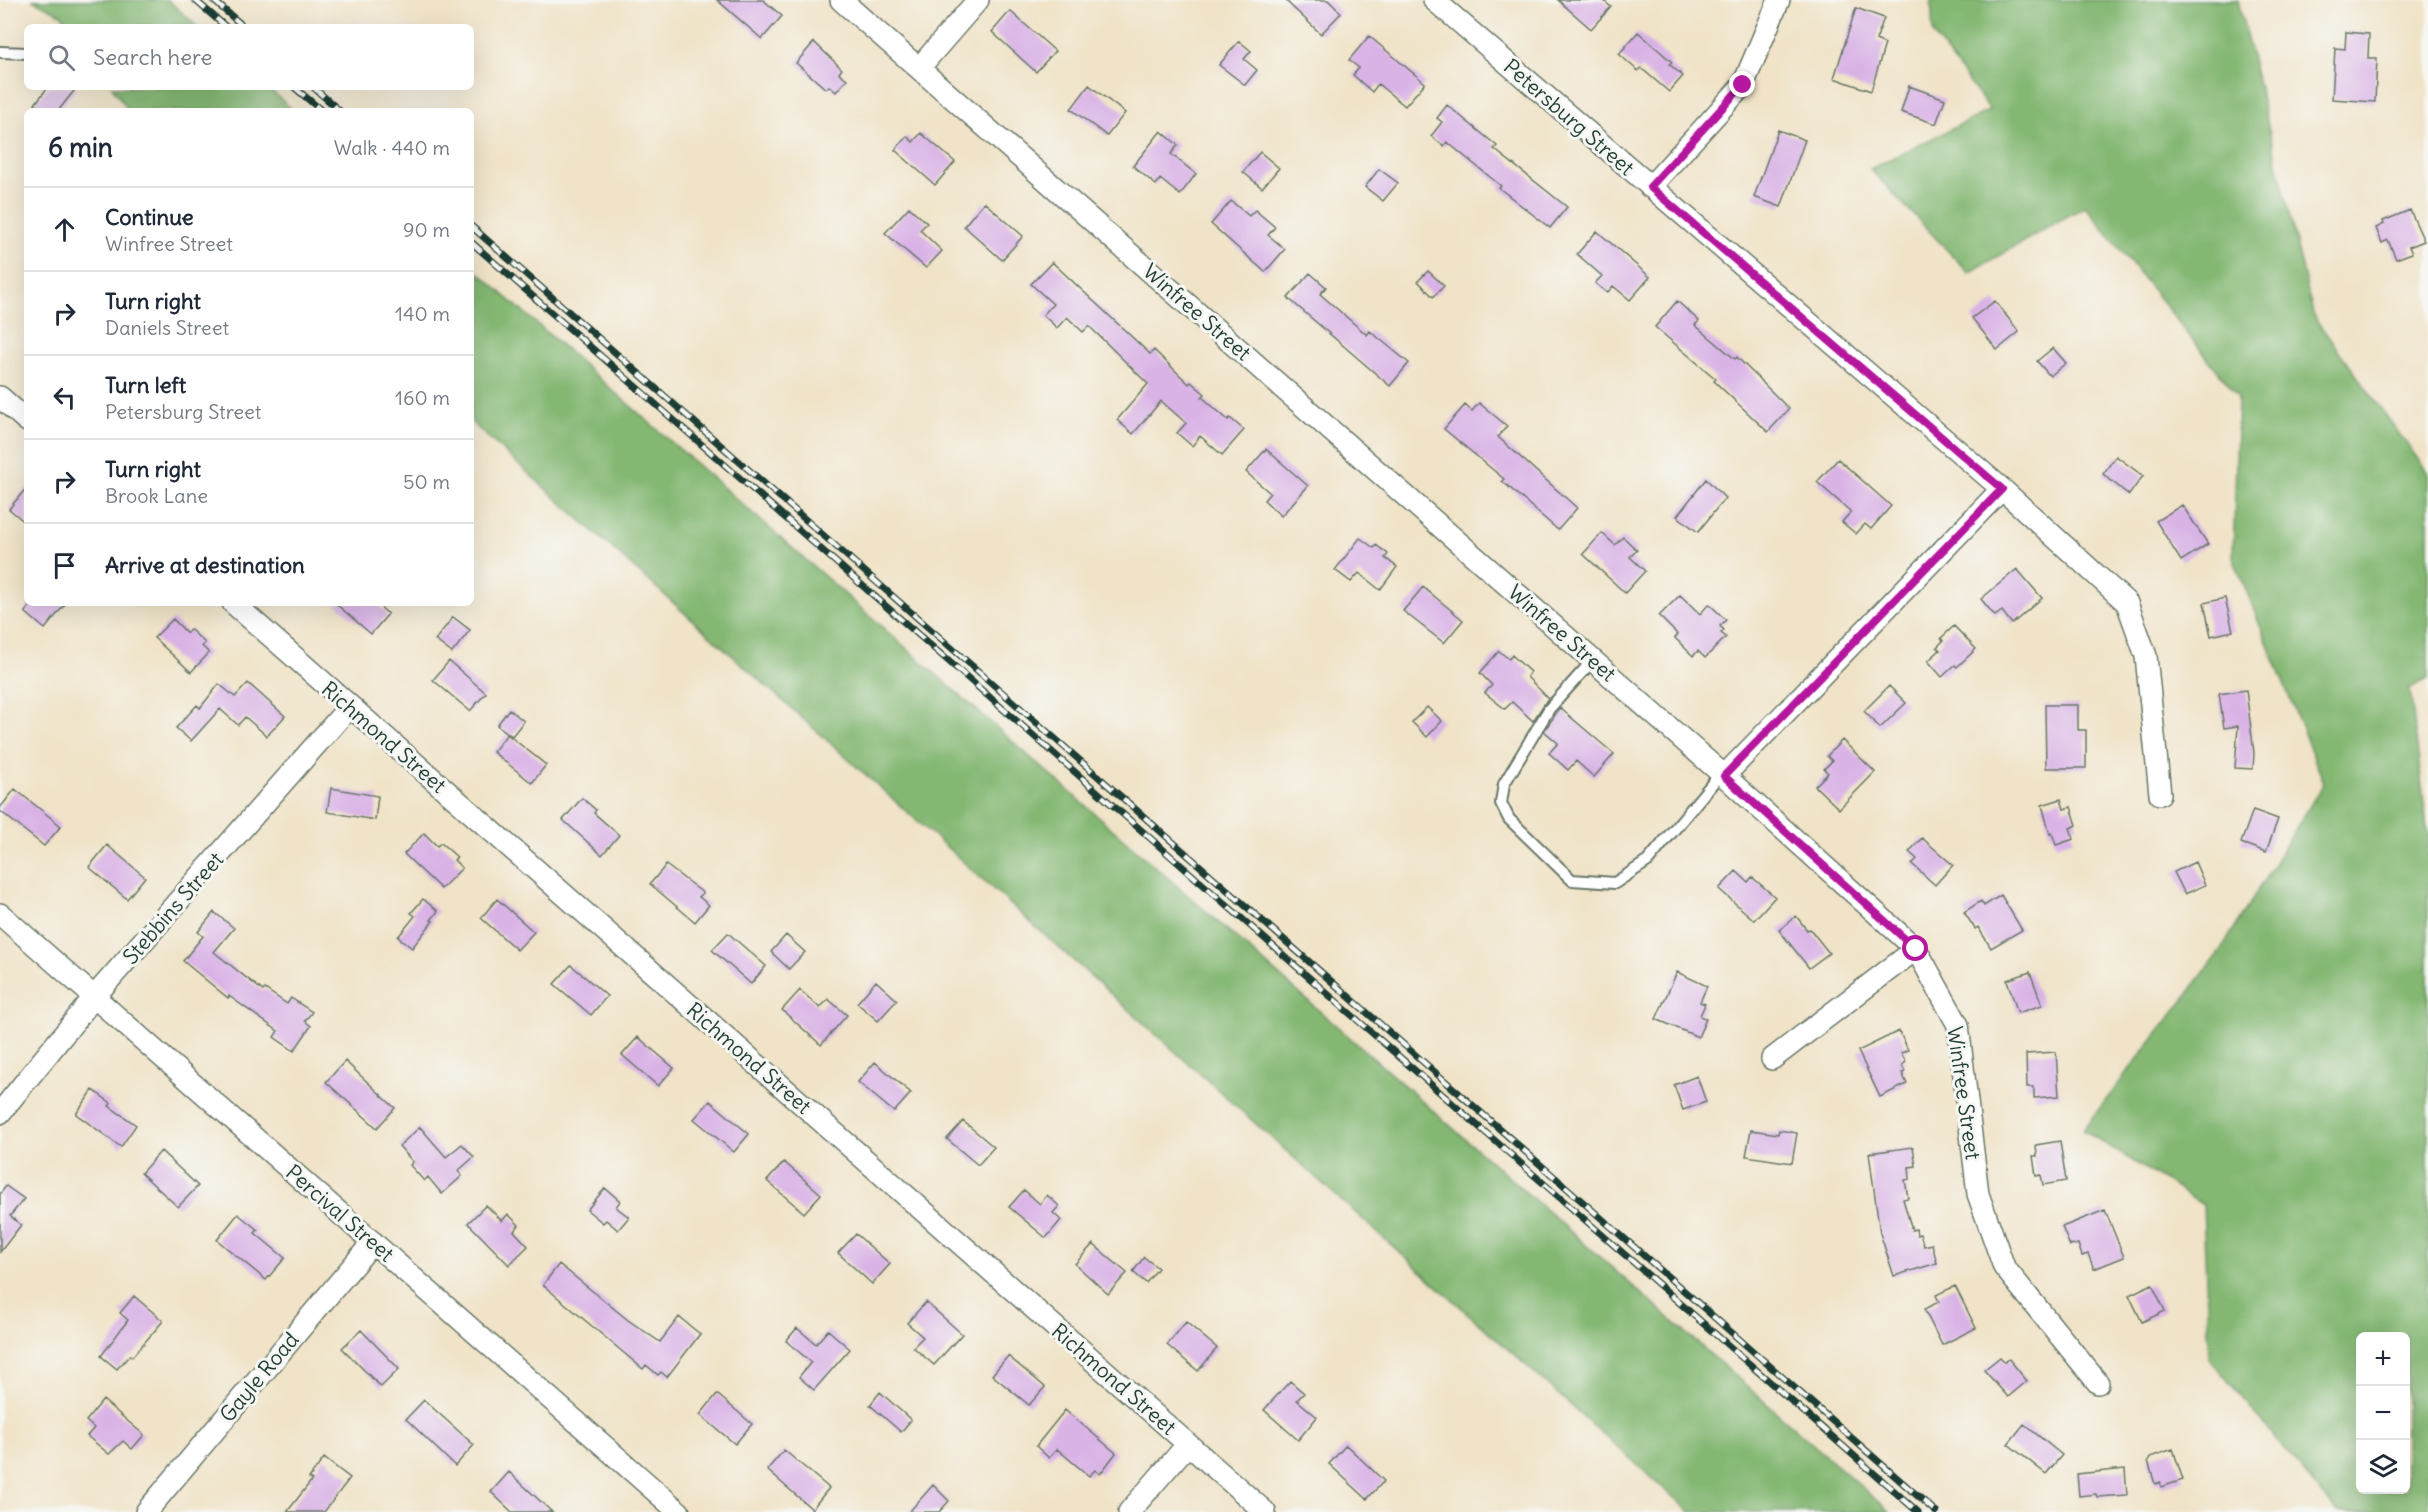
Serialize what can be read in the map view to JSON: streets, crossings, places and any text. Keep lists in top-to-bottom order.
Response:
{
  "streets": {
    "street": [
      "Petersburg Street",
      "Winfree Street",
      "Richmond Street",
      "Stebbins Street",
      "Percival Street",
      "Gayle Road"
    ]
  },
  "crossings": [
    ["Richmond Street", "Stebbins Street"],
    ["Stebbins Street", "Percival Street"],
    ["Percival Street", "Gayle Road"]
  ],
  "page": {
    "search": "Search here",
    "heading": ["6 min", "Walk · 440 m"],
    "list": [
      ["Continue", "Winfree Street", "90 m"],
      ["Turn right", "Daniels Street", "140 m"],
      ["Turn left", "Petersburg Street", "160 m"],
      ["Turn right", "Brook Lane", "50 m"],
      "Arrive at destination"
    ],
    "map_buttons": ["+", "−"]
  }
}
